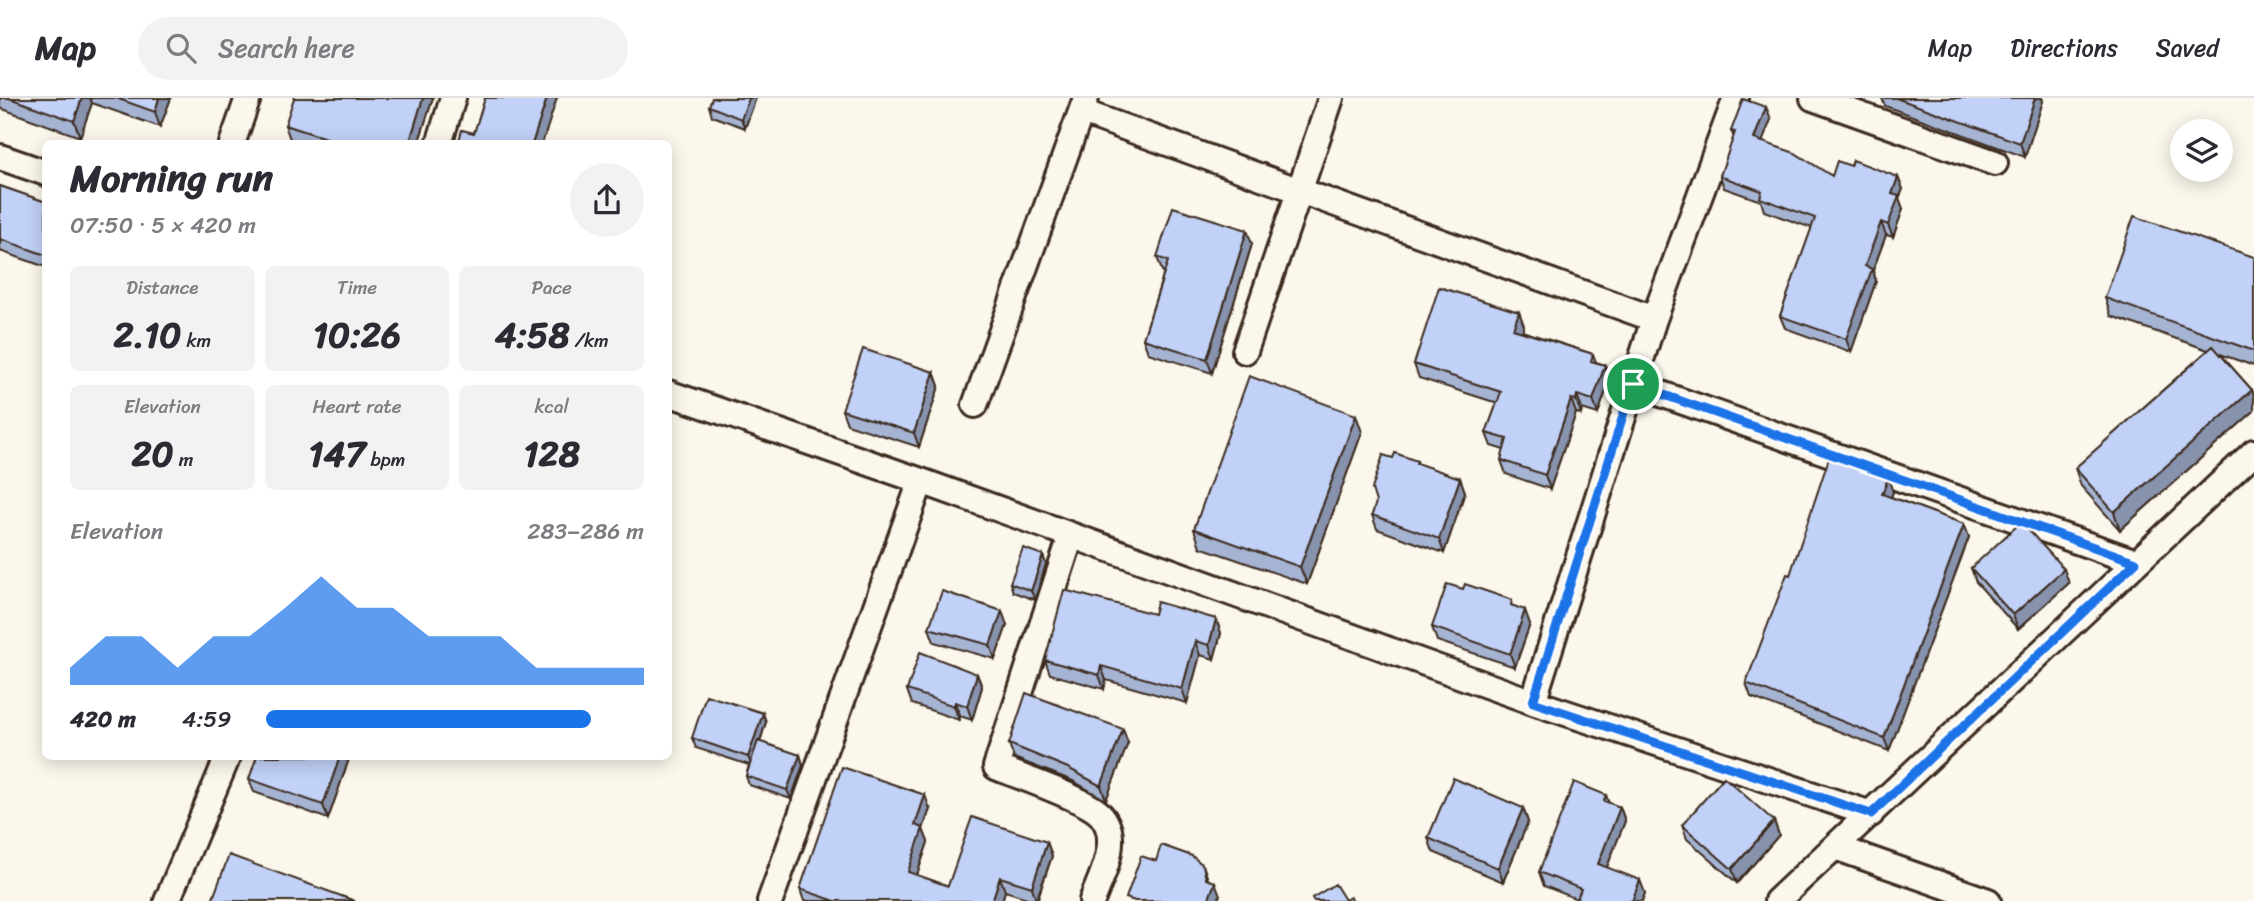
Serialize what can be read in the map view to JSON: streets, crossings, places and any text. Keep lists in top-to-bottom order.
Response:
{
  "page": {
    "header": "Map",
    "search": "Search here",
    "nav": ["Map", "Directions", "Saved"],
    "heading": ["Morning run", "07:50 · 5 × 420 m"],
    "stats": [
      ["Distance", "2.10 km"],
      ["Time", "10:26"],
      ["Pace", "4:58 /km"],
      ["Elevation", "20 m"],
      ["Heart rate", "147 bpm"],
      ["kcal", "128"]
    ],
    "chart": ["Elevation", "283–286 m"],
    "list": [
      {
        "name": "420 m",
        "note": "4:59"
      }
    ]
  }
}
